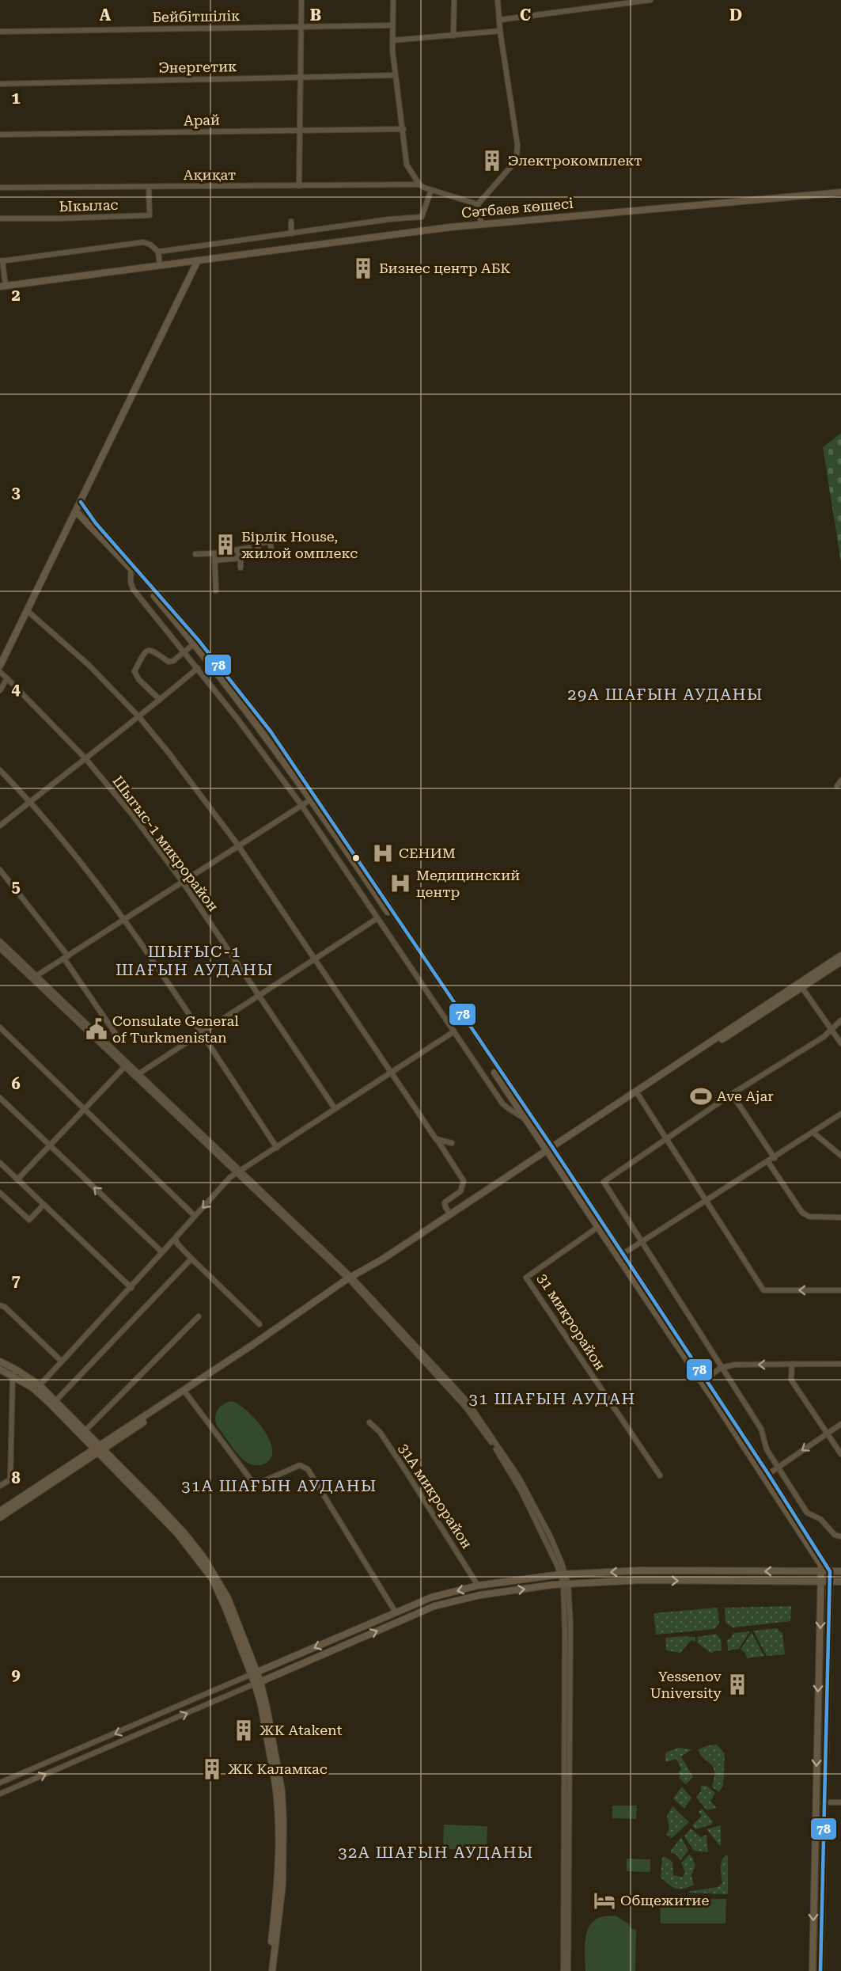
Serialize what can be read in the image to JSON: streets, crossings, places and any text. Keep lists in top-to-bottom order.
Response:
{
  "streets": {
    "main road": ["Сәтбаев көшесі"],
    "street": [
      "Бейбітшілік",
      "Энергетик",
      "Арай",
      "Ақиқат",
      "Ыкылас",
      "Шыгыс-1 микрорайон",
      "31 микрорайон",
      "31А микрорайон"
    ]
  },
  "crossings": [
    ["Ақиқат", "Ыкылас"]
  ],
  "districts": [
    "29А ШАҒЫН АУДАНЫ",
    "ШЫҒЫС-1 ШАҒЫН АУДАНЫ",
    "31 ШАҒЫН АУДАН",
    "31А ШАҒЫН АУДАНЫ",
    "32А ШАҒЫН АУДАНЫ"
  ],
  "places": {
    "building": [
      "Электрокомплект",
      "Бизнес центр АБК",
      "Бірлік House, жилой омплекс",
      "Yessenov University",
      "ЖК Atakent",
      "ЖК Каламкас"
    ],
    "hospital": ["СЕНИМ", "Медицинский центр"],
    "public building": ["Consulate General of Turkmenistan"],
    "sports": ["Ave Ajar"],
    "hotel": ["Общежитие"]
  },
  "lines": ["transit line 78"],
  "grid": {
    "columns": [
      "A",
      "B",
      "C",
      "D"
    ],
    "rows": [
      "1",
      "2",
      "3",
      "4",
      "5",
      "6",
      "7",
      "8",
      "9"
    ]
  }
}
